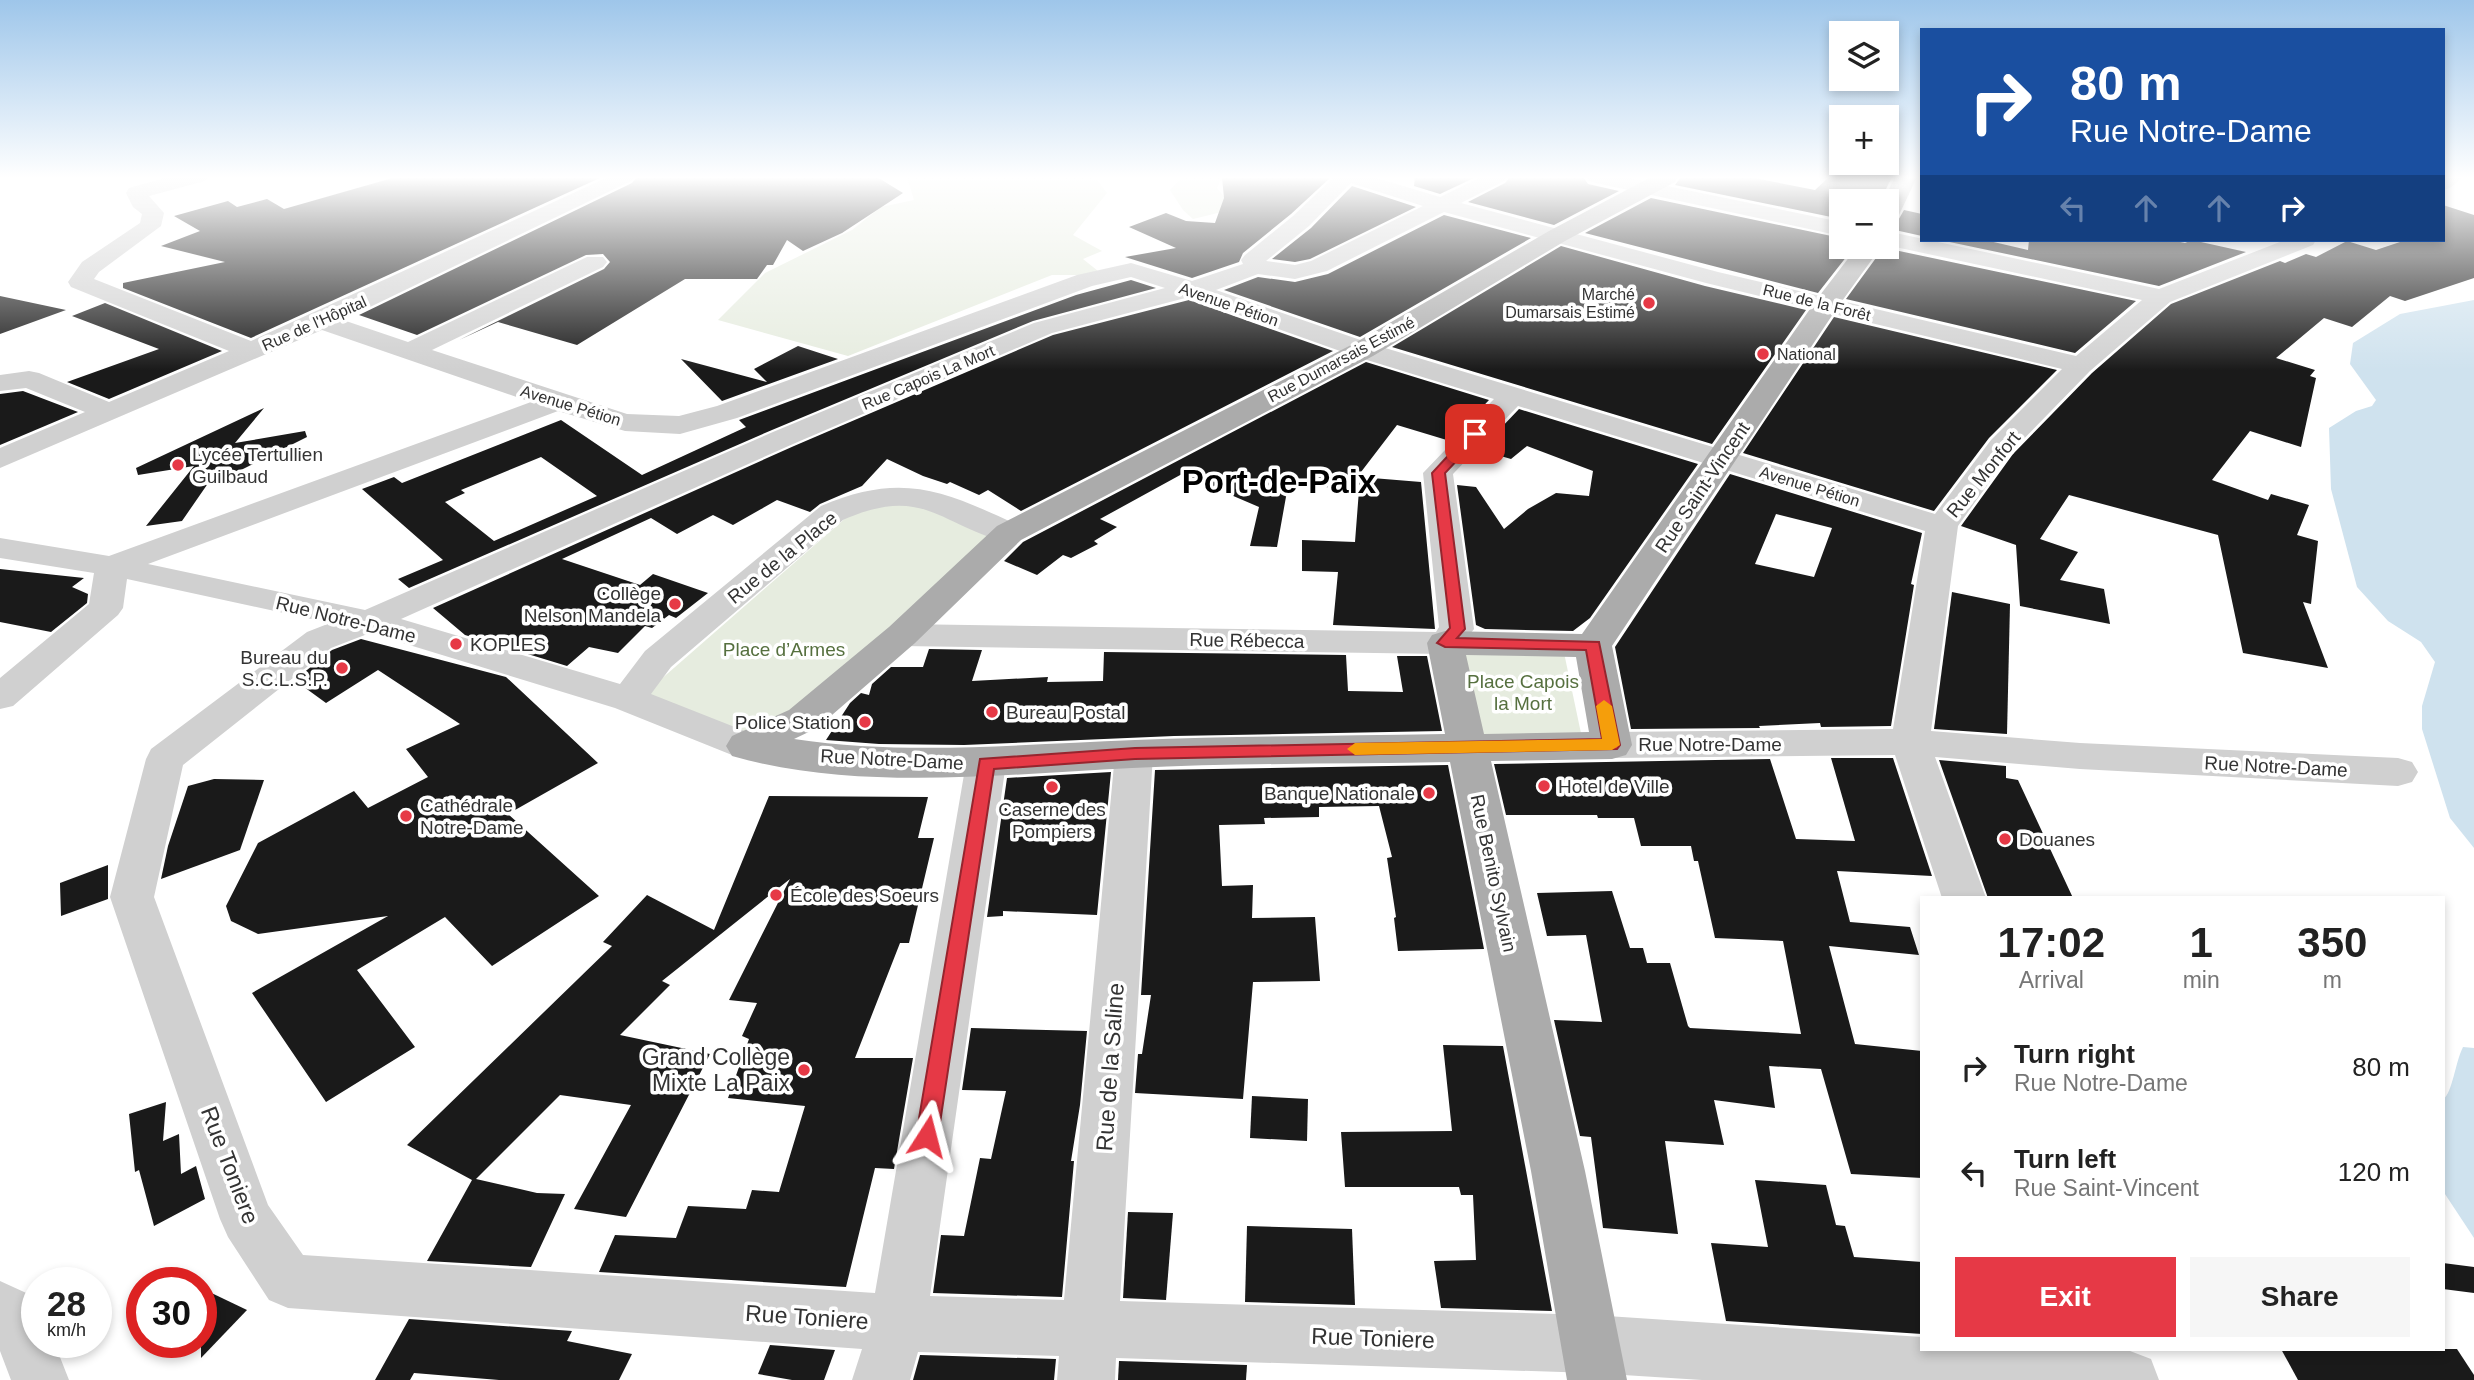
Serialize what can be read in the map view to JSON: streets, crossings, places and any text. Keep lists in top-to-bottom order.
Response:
{
  "streets": {
    "main road": [
      "Rue Dumarsais Estimé",
      "Rue Saint-Vincent",
      "Rue Notre-Dame",
      "Rue Rébecca",
      "Rue Benito Sylvain"
    ],
    "street": [
      "Rue de la Forêt",
      "Avenue Pétion",
      "Rue de l'Hôpital",
      "Rue Capois La Mort",
      "Rue Monfort",
      "Rue de la Place",
      "Rue de la Saline",
      "Rue Toniere"
    ]
  },
  "crossings": [
    ["Rue de la Forêt", "Rue Monfort"],
    ["Rue de la Forêt", "Rue Saint-Vincent"],
    ["Avenue Pétion", "Rue de l'Hôpital"],
    ["Avenue Pétion", "Rue Dumarsais Estimé"],
    ["Avenue Pétion", "Rue Capois La Mort"],
    ["Avenue Pétion", "Rue Monfort"],
    ["Avenue Pétion", "Rue Saint-Vincent"],
    ["Rue Dumarsais Estimé", "Rue de la Place"],
    ["Rue Dumarsais Estimé", "Rue Notre-Dame"],
    ["Rue Dumarsais Estimé", "Rue Rébecca"],
    ["Rue Capois La Mort", "Rue Notre-Dame"],
    ["Rue Capois La Mort", "Rue Toniere"],
    ["Rue Monfort", "Rue Notre-Dame"],
    ["Rue Saint-Vincent", "Rue Rébecca"],
    ["Rue de la Place", "Rue Notre-Dame"],
    ["Rue Notre-Dame", "Rue Benito Sylvain"],
    ["Rue Notre-Dame", "Rue de la Saline"],
    ["Rue Notre-Dame", "Rue Toniere"],
    ["Rue Rébecca", "Rue Benito Sylvain"],
    ["Rue Benito Sylvain", "Rue Toniere"],
    ["Rue de la Saline", "Rue Toniere"]
  ],
  "districts": ["Port-de-Paix"],
  "parks": ["Place d’Armes", "Place Capois la Mort"],
  "places": [
    "Marché Dumarsais Estimé",
    "National",
    "Lycée Tertullien Guilbaud",
    "Collège Nelson Mandela",
    "KOPLES",
    "Bureau du S.C.L.S.P.",
    "Bureau Postal",
    "Police Station",
    "Hotel de Ville",
    "Caserne des Pompiers",
    "Banque Nationale",
    "Cathédrale Notre-Dame",
    "Douanes",
    "École des Soeurs",
    "Grand Collège Mixte La Paix"
  ],
  "page": {
    "map_buttons": ["+", "−"],
    "turn": ["80 m", "Rue Notre-Dame"],
    "eta": [
      "17:02",
      "Arrival",
      "1",
      "min",
      "350",
      "m"
    ],
    "list": [
      {
        "name": "Turn right",
        "note": "Rue Notre-Dame",
        "value": "80 m"
      },
      {
        "name": "Turn left",
        "note": "Rue Saint-Vincent",
        "value": "120 m"
      }
    ],
    "buttons": ["Exit", "Share"],
    "speed": "28 km/h",
    "limit": "30"
  }
}
